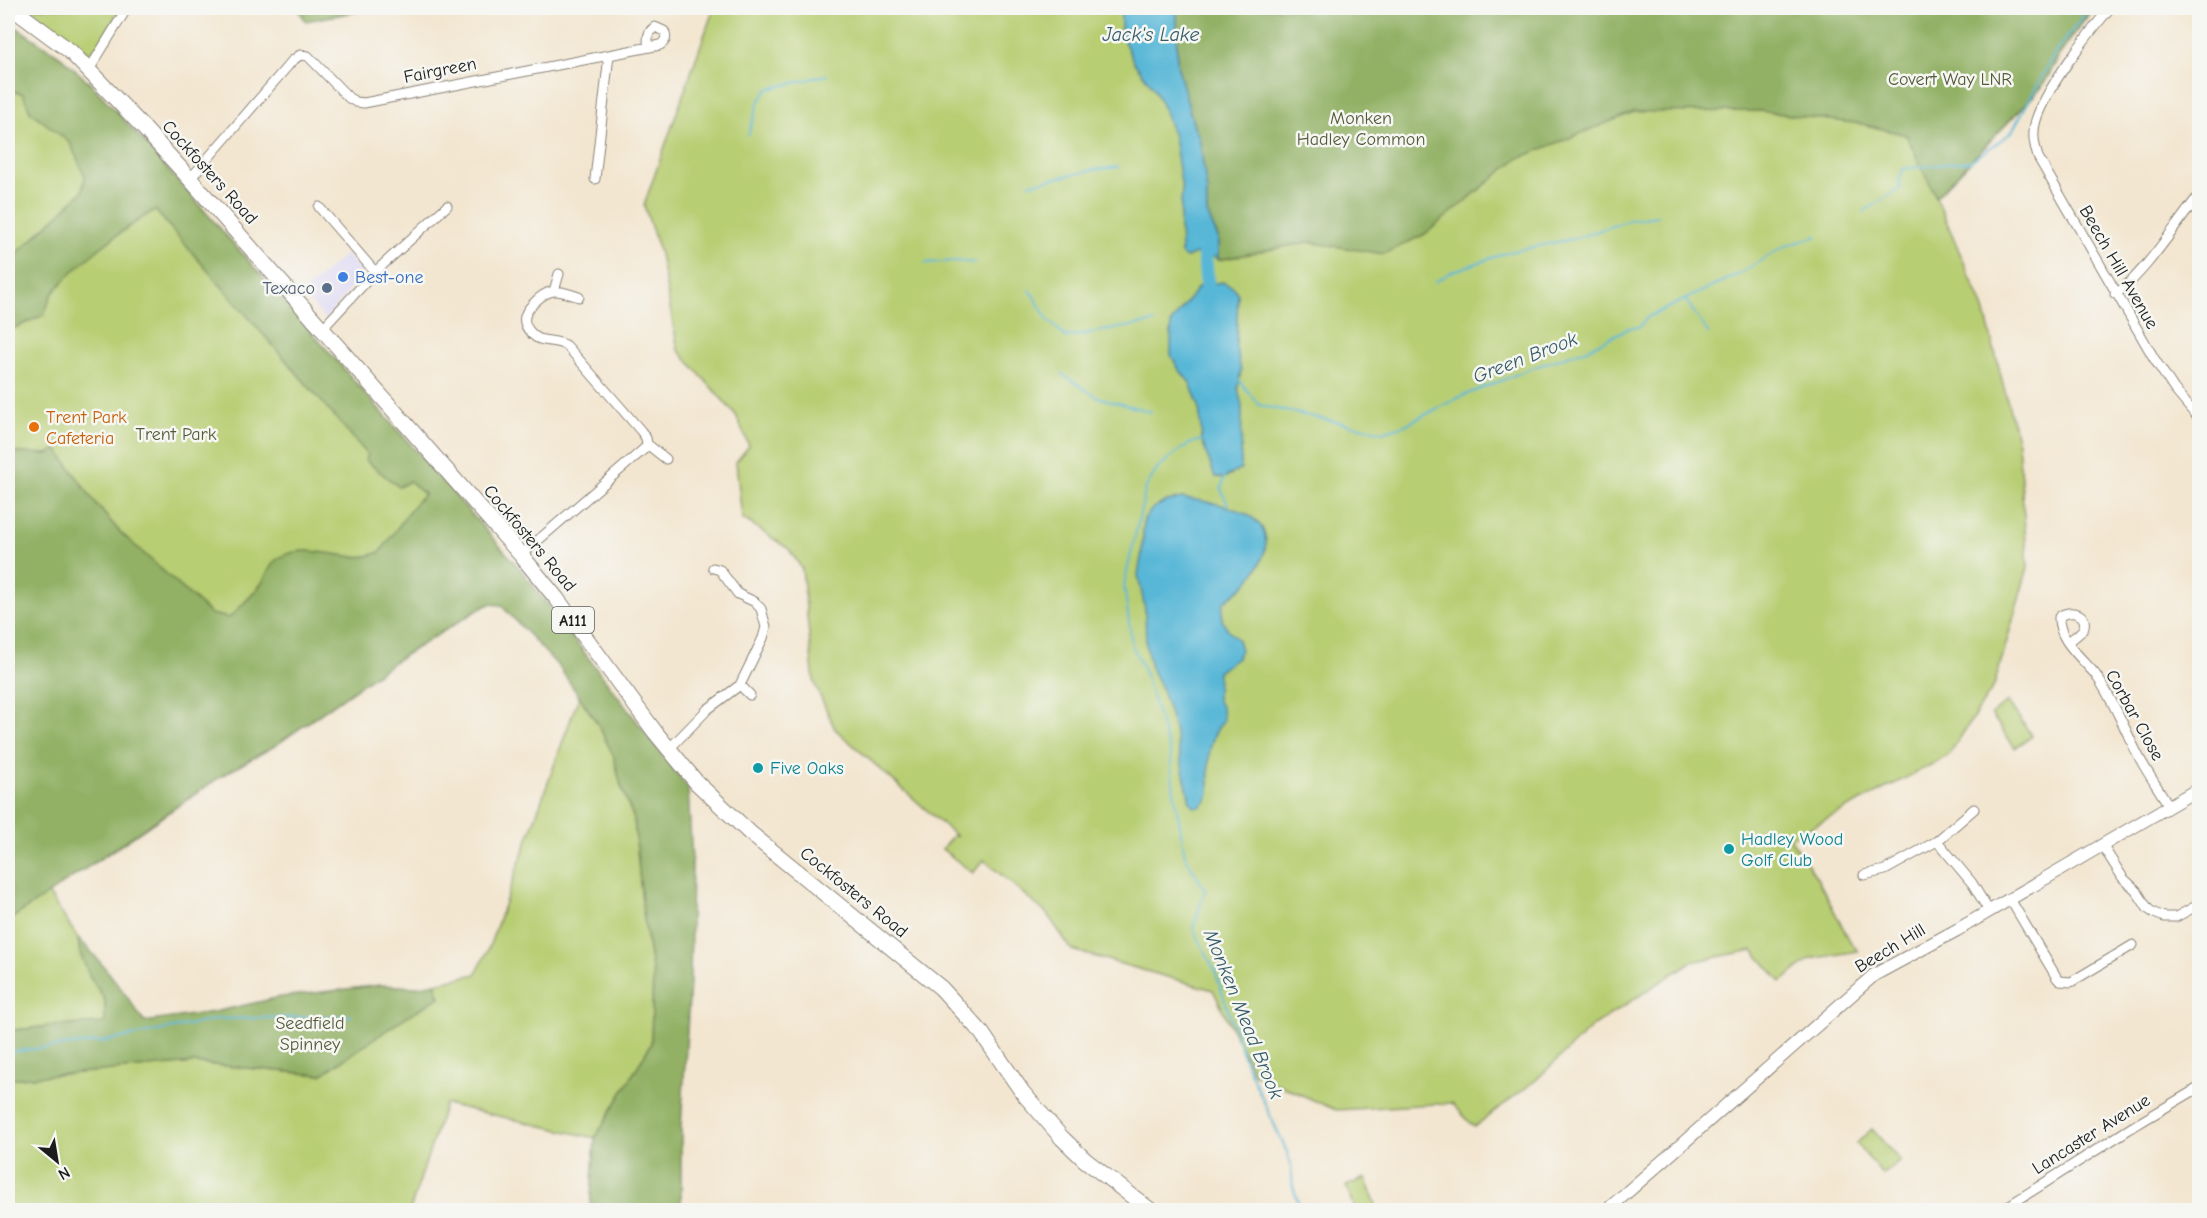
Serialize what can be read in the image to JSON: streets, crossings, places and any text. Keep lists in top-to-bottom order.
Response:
{
  "streets": {
    "main road": ["Cockfosters Road", "A111"],
    "street": [
      "Fairgreen",
      "Beech Hill Avenue",
      "Corbar Close",
      "Beech Hill",
      "Lancaster Avenue"
    ]
  },
  "crossings": [
    ["Fairgreen", "Cockfosters Road"],
    ["Corbar Close", "Beech Hill"]
  ],
  "water": ["Jack's Lake", "Green Brook", "Monken Mead Brook"],
  "parks": [
    "Covert Way LNR",
    "Monken Hadley Common",
    "Trent Park",
    "Seedfield Spinney"
  ],
  "places": [
    "Best-one",
    "Texaco",
    "Trent Park Cafeteria",
    "Five Oaks",
    "Hadley Wood Golf Club"
  ],
  "north": "bottom right"
}
